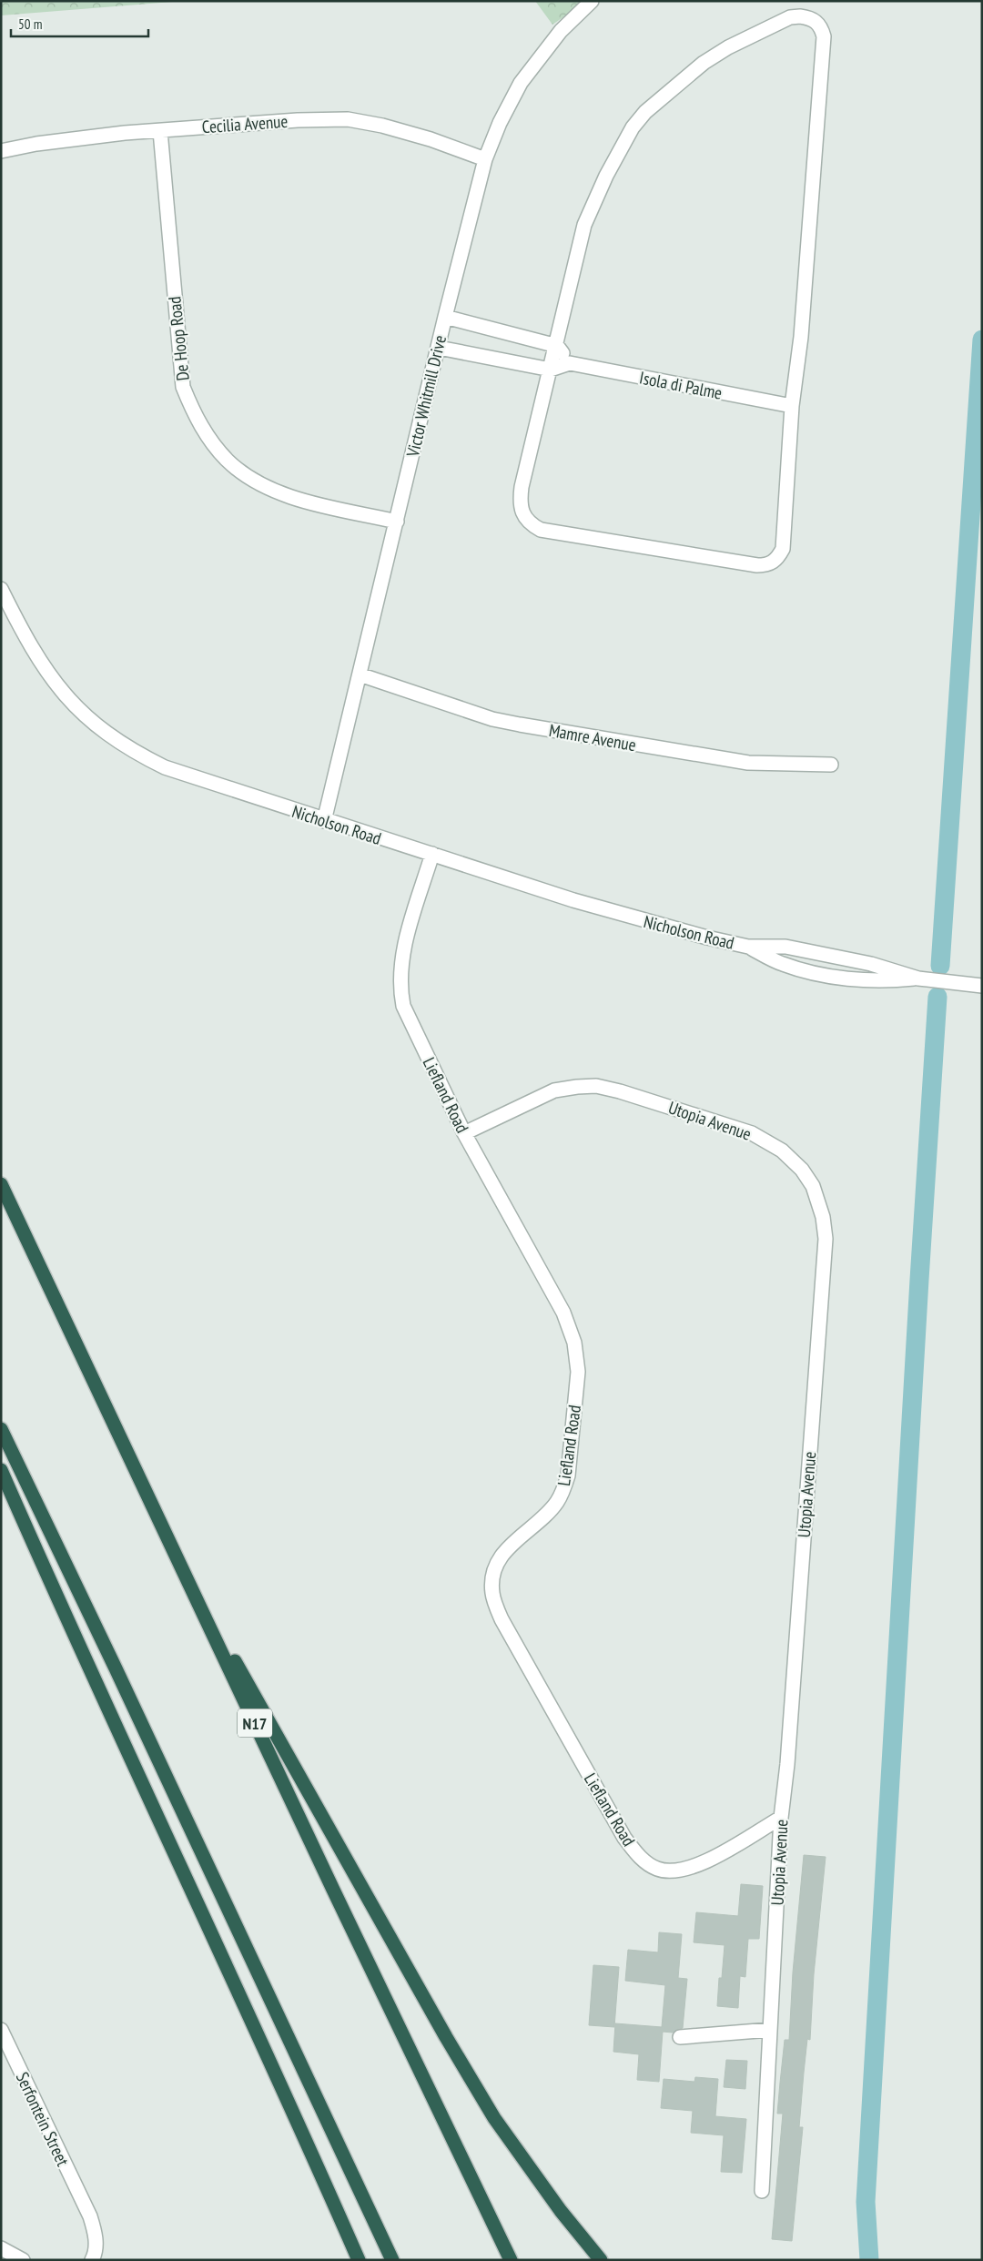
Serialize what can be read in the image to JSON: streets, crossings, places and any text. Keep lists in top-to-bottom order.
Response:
{
  "streets": {
    "highway": ["N17"],
    "street": [
      "Cecilia Avenue",
      "De Hoop Road",
      "Isola di Palme",
      "Victor Whitmill Drive",
      "Mamre Avenue",
      "Nicholson Road",
      "Liefland Road",
      "Utopia Avenue",
      "Serfontein Street"
    ]
  },
  "crossings": [
    ["Cecilia Avenue", "De Hoop Road"],
    ["Cecilia Avenue", "Victor Whitmill Drive"],
    ["De Hoop Road", "Victor Whitmill Drive"],
    ["Isola di Palme", "Victor Whitmill Drive"],
    ["Victor Whitmill Drive", "Mamre Avenue"],
    ["Victor Whitmill Drive", "Nicholson Road"],
    ["Nicholson Road", "Liefland Road"],
    ["Liefland Road", "Utopia Avenue"]
  ],
  "scale_bar": "50 m"
}
